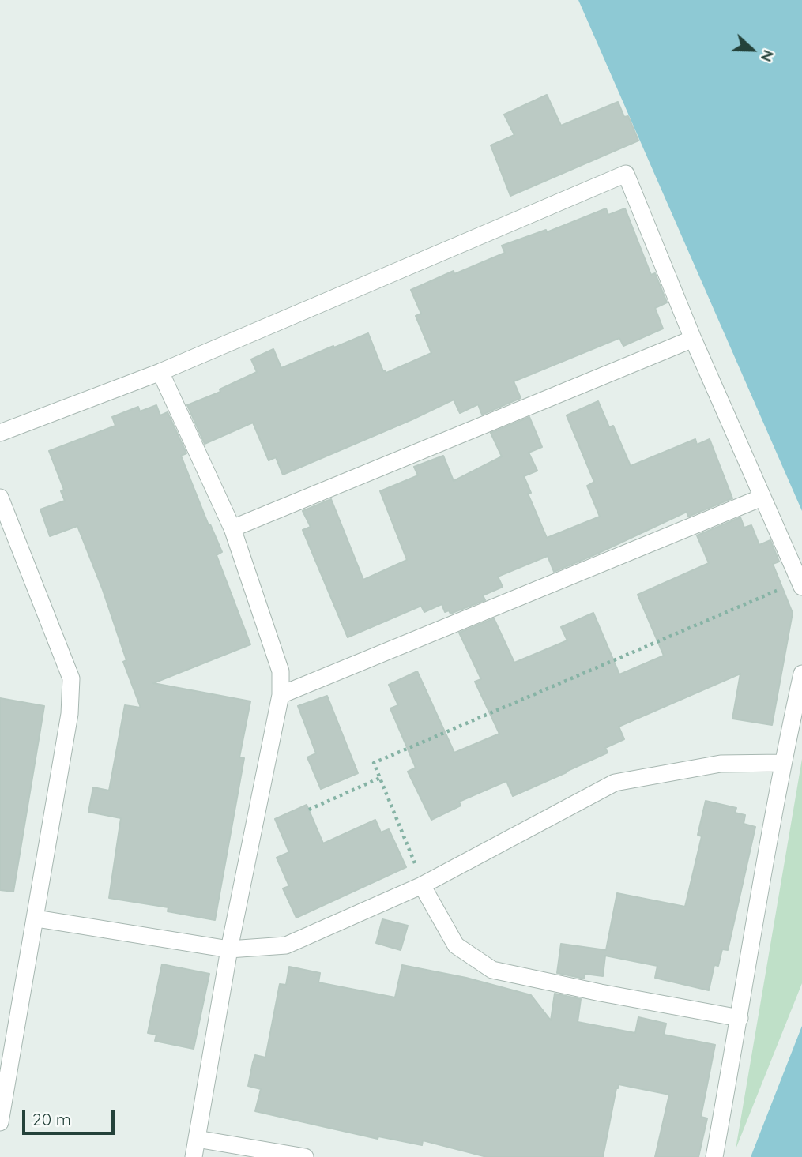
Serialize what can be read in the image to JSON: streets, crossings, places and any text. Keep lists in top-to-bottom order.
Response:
{
  "scale_bar": "20 m",
  "north": "right"
}
